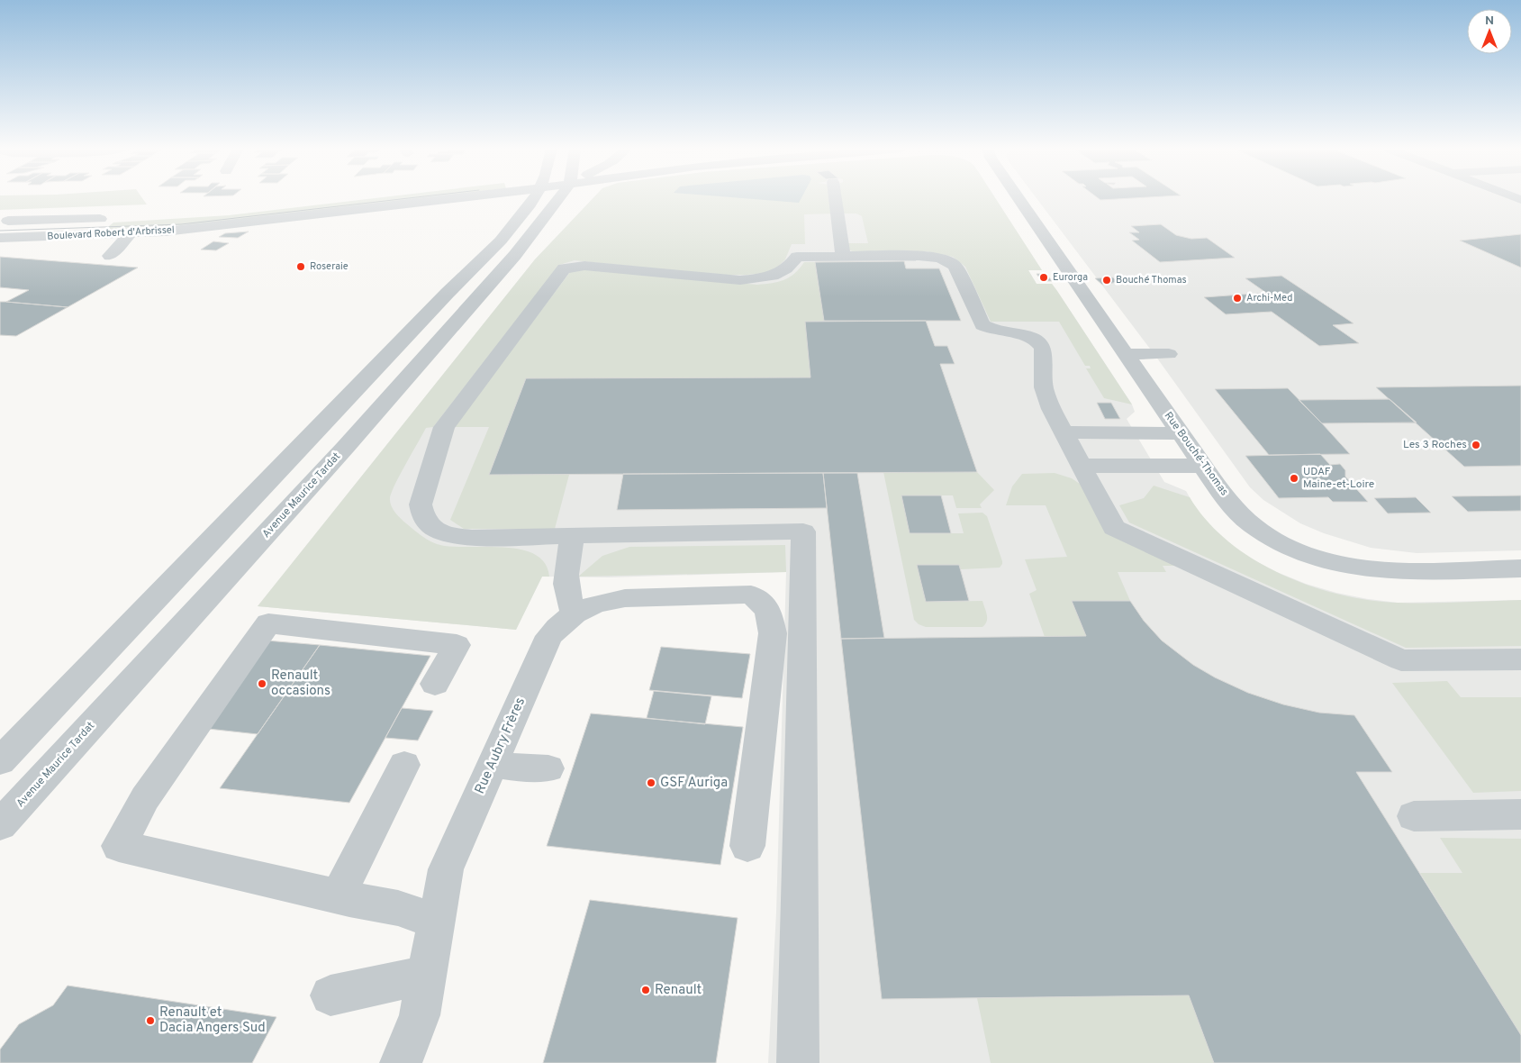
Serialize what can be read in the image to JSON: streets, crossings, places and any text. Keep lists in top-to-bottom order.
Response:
{
  "streets": {
    "street": [
      "Boulevard Robert d'Arbrissel",
      "Rue Bouché-Thomas",
      "Avenue Maurice Tardat",
      "Rue Aubry Frères"
    ]
  },
  "places": [
    "Roseraie",
    "Eurorga",
    "Bouché Thomas",
    "Archi-Med",
    "Les 3 Roches",
    "UDAF Maine-et-Loire",
    "Renault occasions",
    "GSF Auriga",
    "Renault",
    "Renault et Dacia Angers Sud"
  ],
  "north": "top"
}
